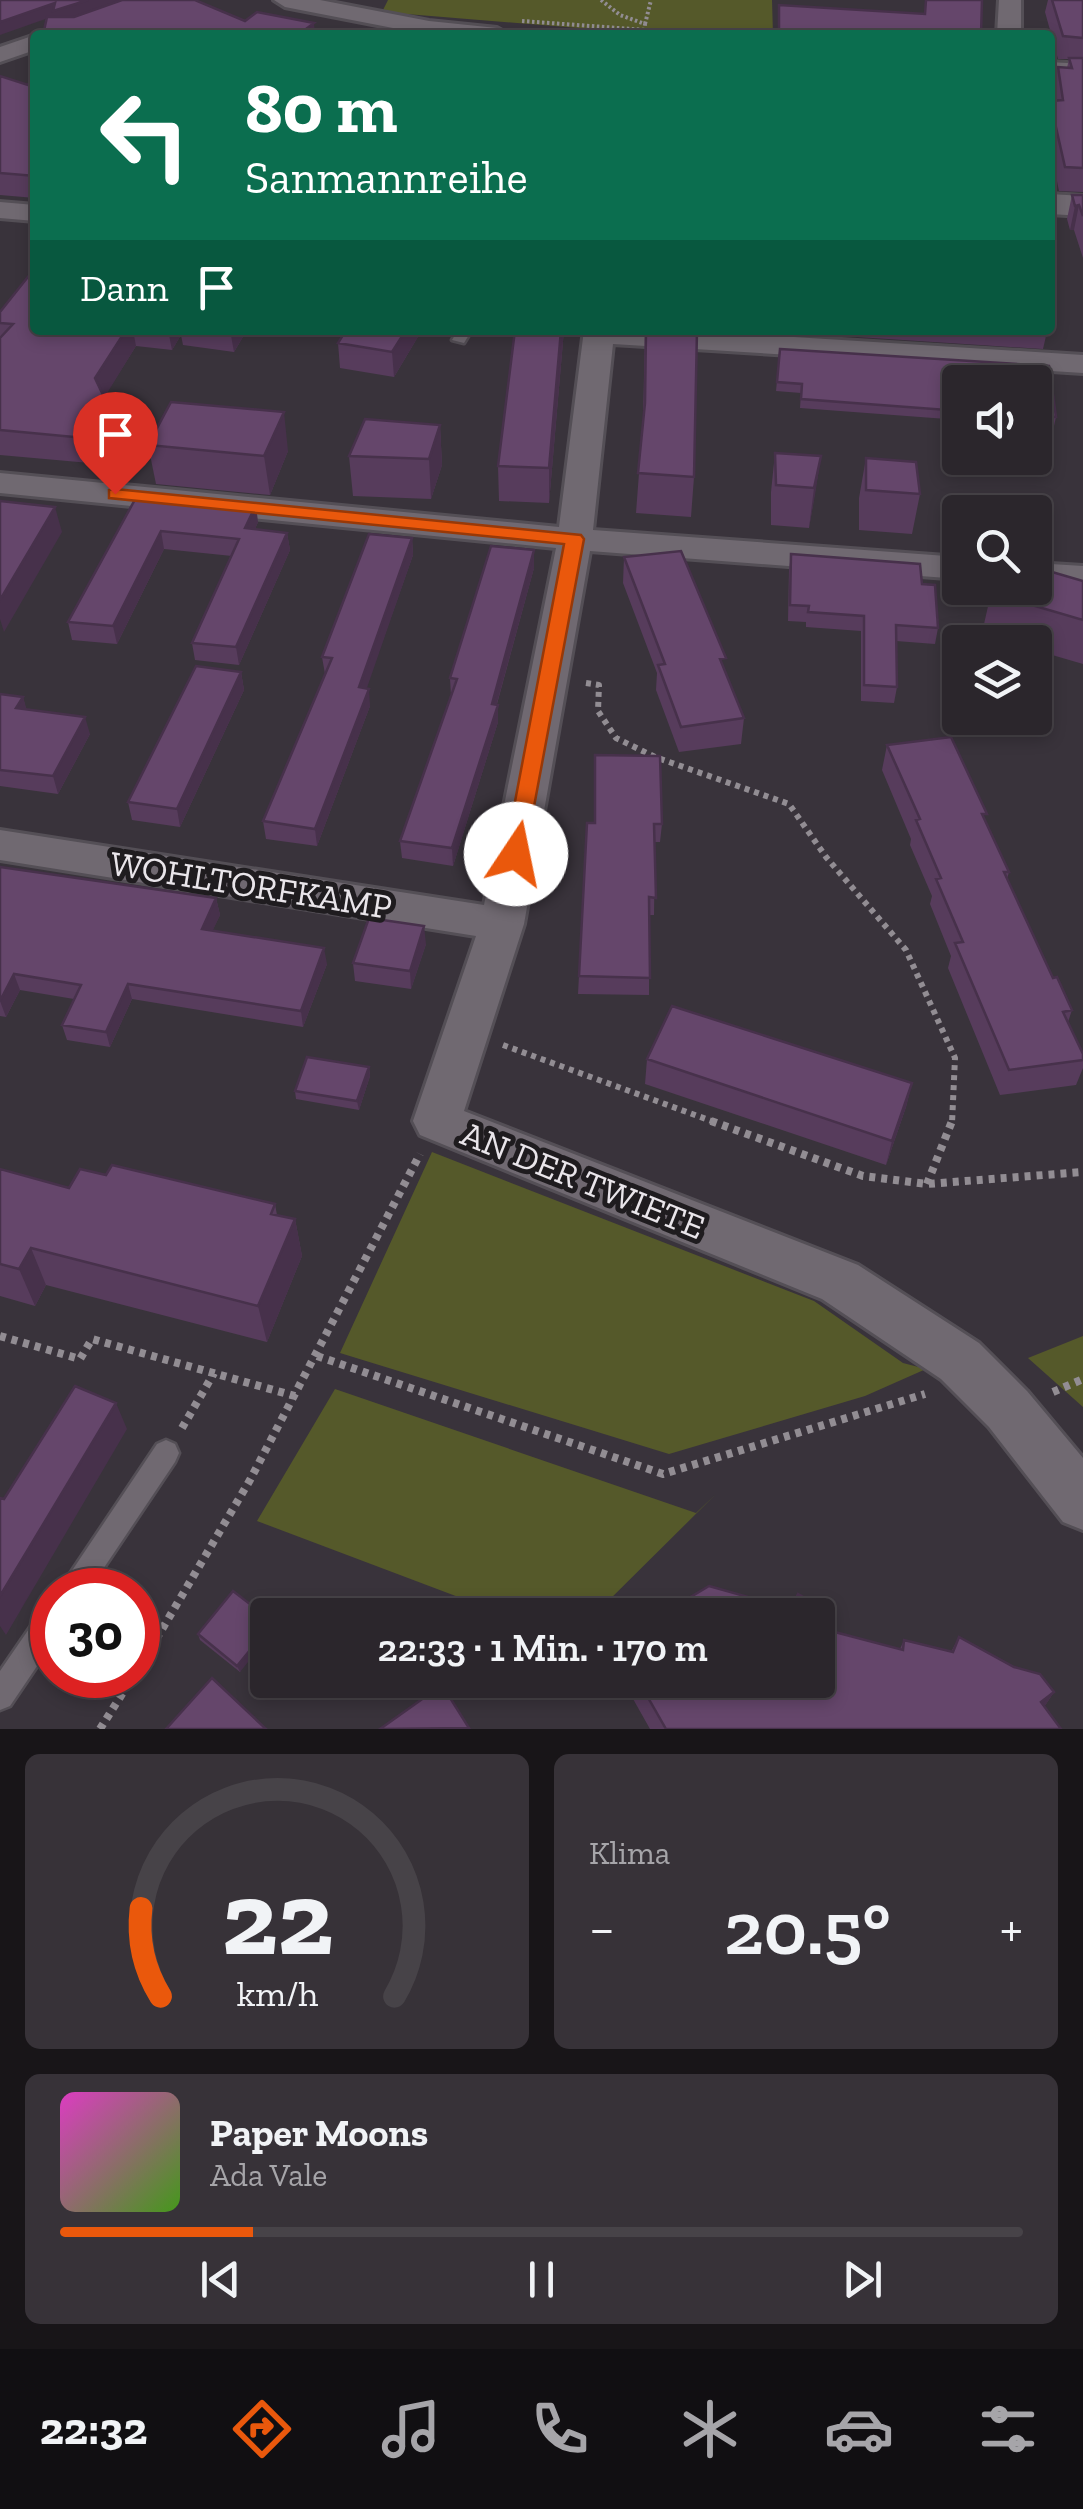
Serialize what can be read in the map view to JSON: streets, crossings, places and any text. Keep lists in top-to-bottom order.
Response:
{
  "streets": {
    "street": ["WOHLTORFKAMP", "AN DER TWIETE"]
  },
  "crossings": [
    ["WOHLTORFKAMP", "AN DER TWIETE"]
  ],
  "page": {
    "turn": ["80 m", "Sanmannreihe"],
    "then": "Dann",
    "limit": "30",
    "trip": "22:33 · 1 Min. · 170 m",
    "tile": "Klima",
    "heat": ["−", "20.5°", "+"],
    "song": ["Paper Moons", "Ada Vale"],
    "tabs": "22:32",
    "gauge": ["22", "km/h"]
  }
}
